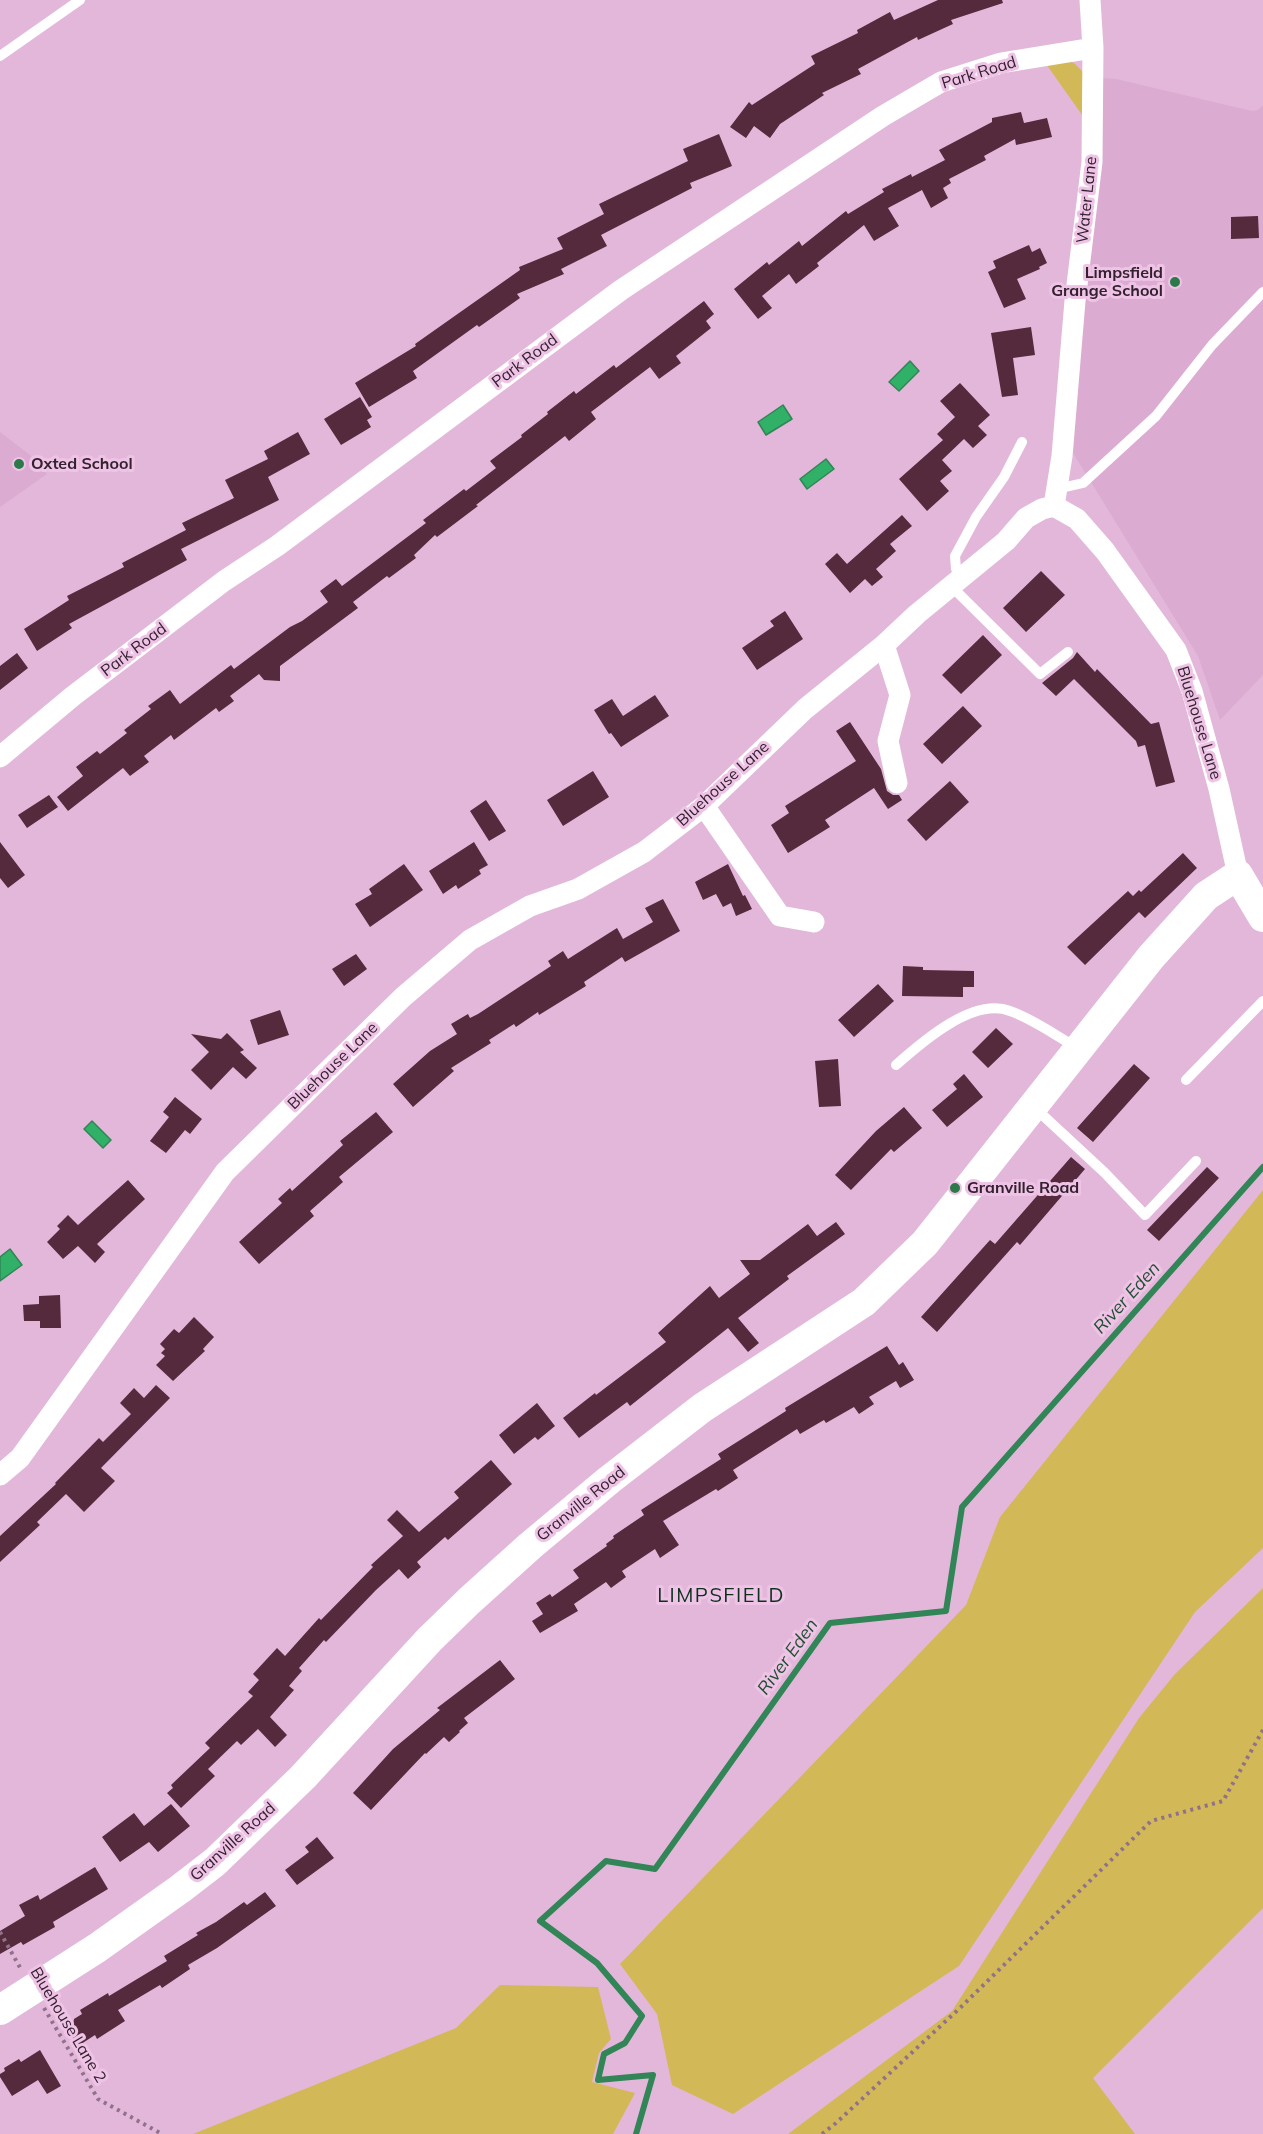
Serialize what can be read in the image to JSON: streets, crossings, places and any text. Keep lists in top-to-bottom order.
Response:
{
  "streets": {
    "street": [
      "Park Road",
      "Water Lane",
      "Bluehouse Lane",
      "Granville Road"
    ],
    "path": ["Bluehouse Lane 2"]
  },
  "crossings": [
    ["Park Road", "Water Lane"],
    ["Water Lane", "Bluehouse Lane"],
    ["Bluehouse Lane", "Granville Road"],
    ["Granville Road", "Bluehouse Lane 2"]
  ],
  "districts": ["LIMPSFIELD"],
  "water": ["River Eden"],
  "places": ["Limpsfield Grange School", "Oxted School", "Granville Road"]
}
